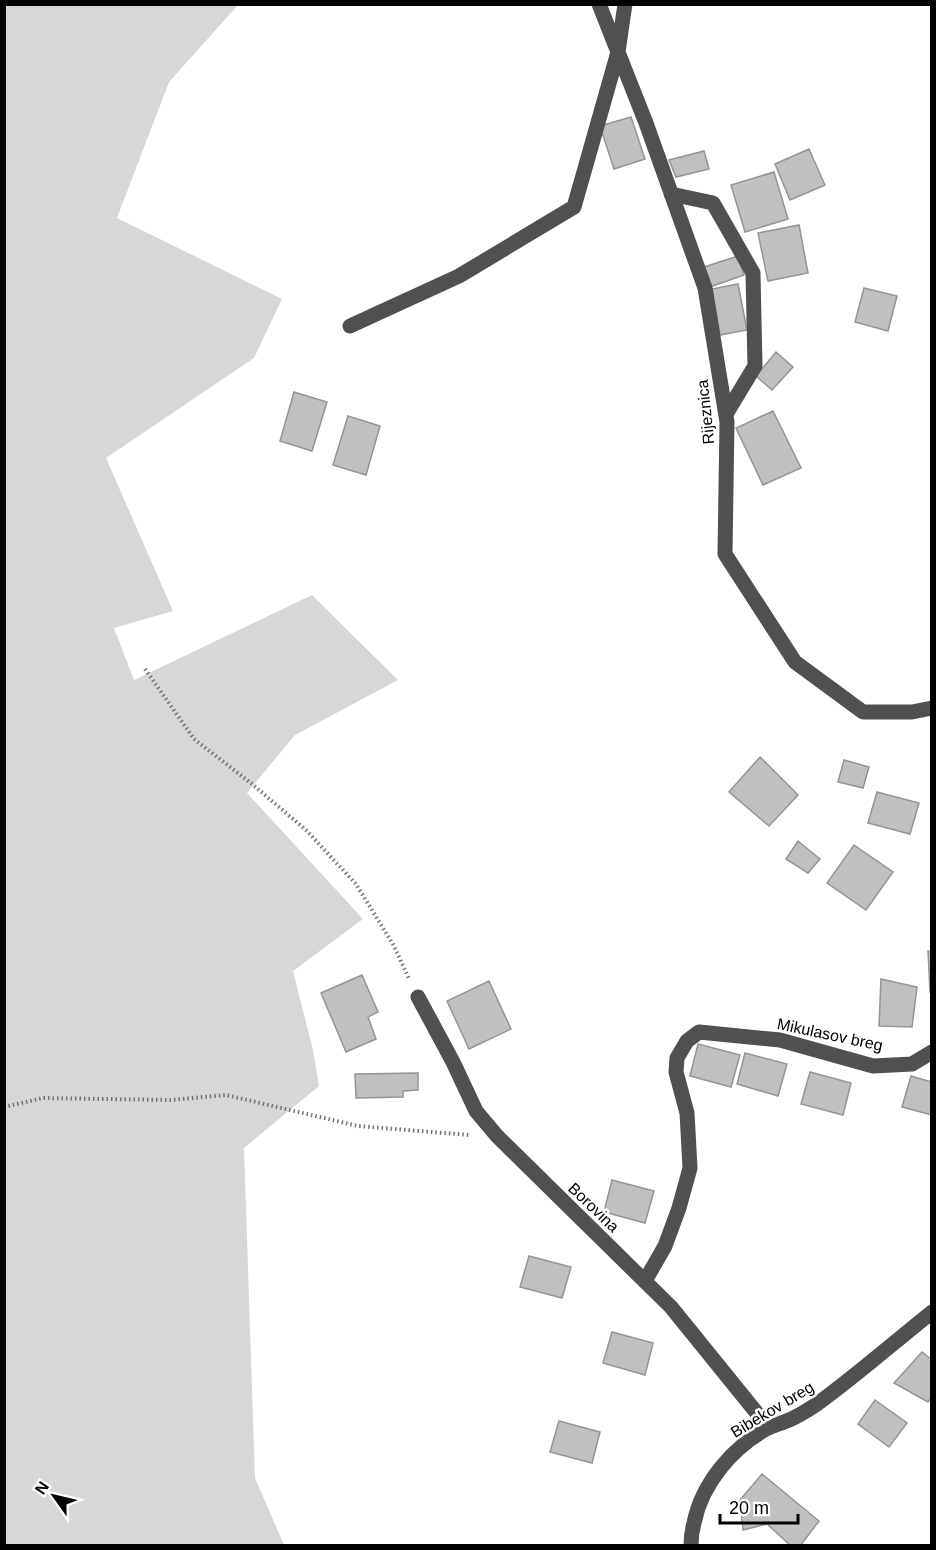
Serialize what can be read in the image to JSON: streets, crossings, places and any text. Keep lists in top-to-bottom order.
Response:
{
  "streets": {
    "street": [
      "Rijeznica",
      "Mikulasov breg",
      "Borovina",
      "Bibekov breg"
    ]
  },
  "crossings": [
    ["Mikulasov breg", "Borovina"],
    ["Borovina", "Bibekov breg"]
  ],
  "scale_bar": "20 m",
  "north": "top left"
}
